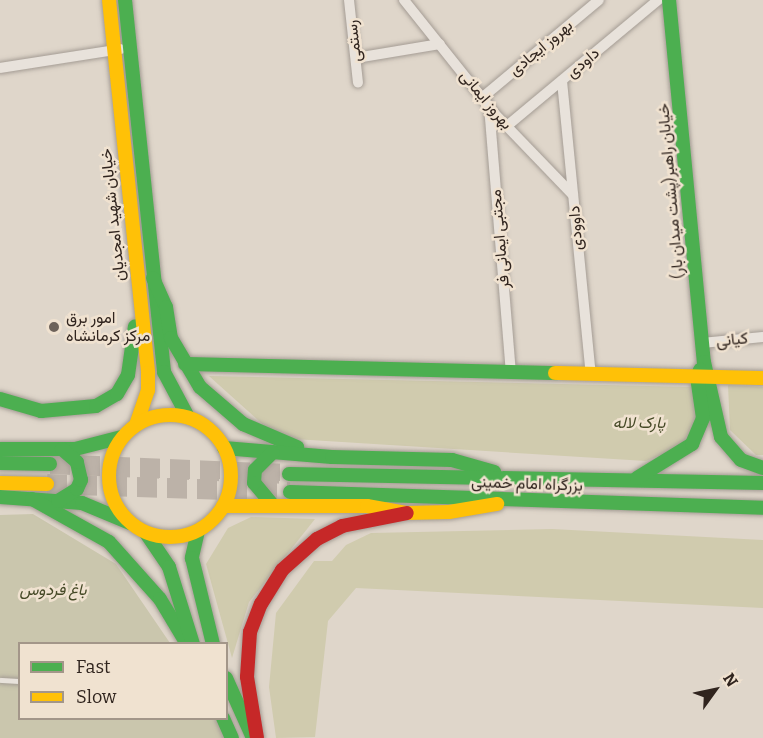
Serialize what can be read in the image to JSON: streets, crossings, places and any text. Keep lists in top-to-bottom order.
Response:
{
  "streets": {
    "main road": ["خیابان راهبر(پشت میدان بار)", "خیابان شهید امجدیان", "بزرگراه امام خمینی"],
    "street": [
      "رستمی",
      "بهروز ایجادی",
      "داودی",
      "بهروز ایمانی",
      "داوودی",
      "مجتبی ایمانی فر",
      "کیانی"
    ]
  },
  "crossings": [
    ["بهروز ایجادی", "بهروز ایمانی"],
    ["بهروز ایجادی", "مجتبی ایمانی فر"],
    ["داودی", "بهروز ایمانی"],
    ["داودی", "داوودی"],
    ["بهروز ایمانی", "داوودی"],
    ["بهروز ایمانی", "مجتبی ایمانی فر"],
    ["خیابان راهبر(پشت میدان بار)", "کیانی"]
  ],
  "parks": ["پارک لاله", "باغ فردوس"],
  "places": ["امور برق مرکز کرمانشاه"],
  "legend": ["Fast", "Slow"],
  "north": "top right"
}
